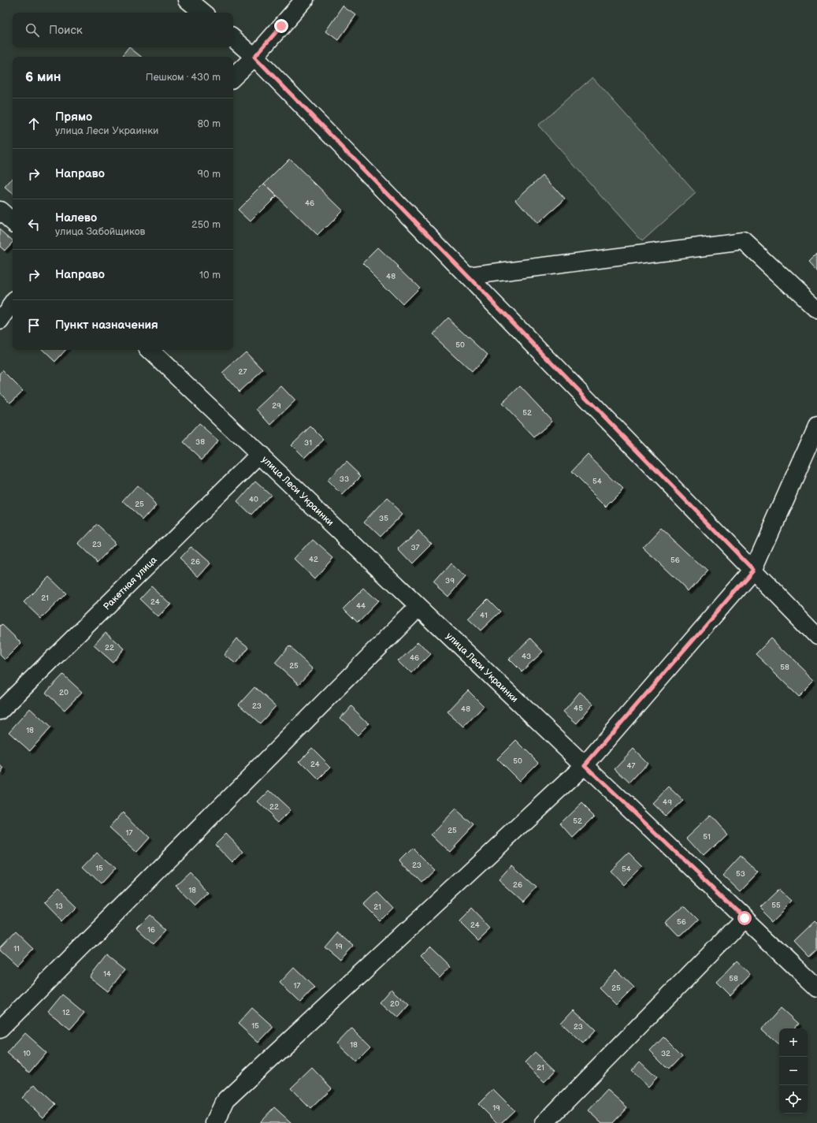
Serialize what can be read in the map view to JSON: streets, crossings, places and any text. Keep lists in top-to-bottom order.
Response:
{
  "streets": {
    "street": ["улица Леси Украинки", "Ракетная улица"]
  },
  "crossings": [
    ["улица Леси Украинки", "Ракетная улица"]
  ],
  "house_numbers": [
    "46",
    "48",
    "50",
    "27",
    "29",
    "52",
    "38",
    "31",
    "33",
    "54",
    "40",
    "25",
    "35",
    "23",
    "37",
    "42",
    "56",
    "26",
    "39",
    "21",
    "24",
    "44",
    "41",
    "22",
    "43",
    "46",
    "25",
    "58",
    "20",
    "23",
    "45",
    "48",
    "18",
    "50",
    "24",
    "47",
    "49",
    "22",
    "52",
    "25",
    "17",
    "51",
    "23",
    "15",
    "54",
    "53",
    "26",
    "18",
    "55",
    "13",
    "21",
    "56",
    "24",
    "16",
    "19",
    "11",
    "14",
    "58",
    "17",
    "25",
    "20",
    "12",
    "15",
    "23",
    "18",
    "10",
    "32",
    "21",
    "19"
  ],
  "page": {
    "search": "Поиск",
    "heading": ["6 мин", "Пешком · 430 m"],
    "list": [
      ["Прямо", "улица Леси Украинки", "80 m"],
      ["Направо", "90 m"],
      ["Налево", "улица Забойщиков", "250 m"],
      ["Направо", "10 m"],
      "Пункт назначения"
    ],
    "map_buttons": ["+", "−"]
  }
}
